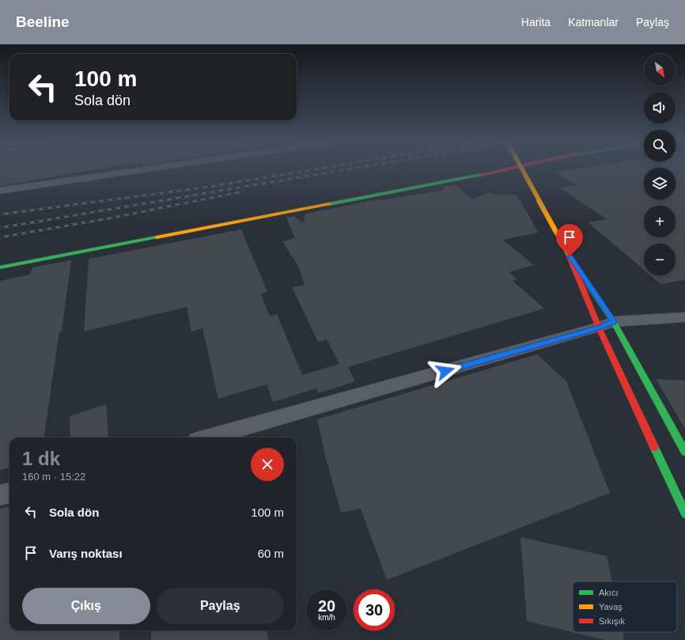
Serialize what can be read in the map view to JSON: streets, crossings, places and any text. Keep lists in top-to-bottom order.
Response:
{
  "legend": ["Akıcı", "Yavaş", "Sıkışık"],
  "north": "bottom right",
  "page": {
    "header": "Beeline",
    "nav": ["Harita", "Katmanlar", "Paylaş"],
    "map_buttons": ["+", "−"],
    "turn": ["100 m", "Sola dön"],
    "heading": ["1 dk", "160 m · 15:22"],
    "list": [
      {
        "name": "Sola dön",
        "value": "100 m"
      },
      {
        "name": "Varış noktası",
        "value": "60 m"
      }
    ],
    "buttons": ["Çıkış", "Paylaş"],
    "speed": "20 km/h",
    "limit": "30"
  }
}
